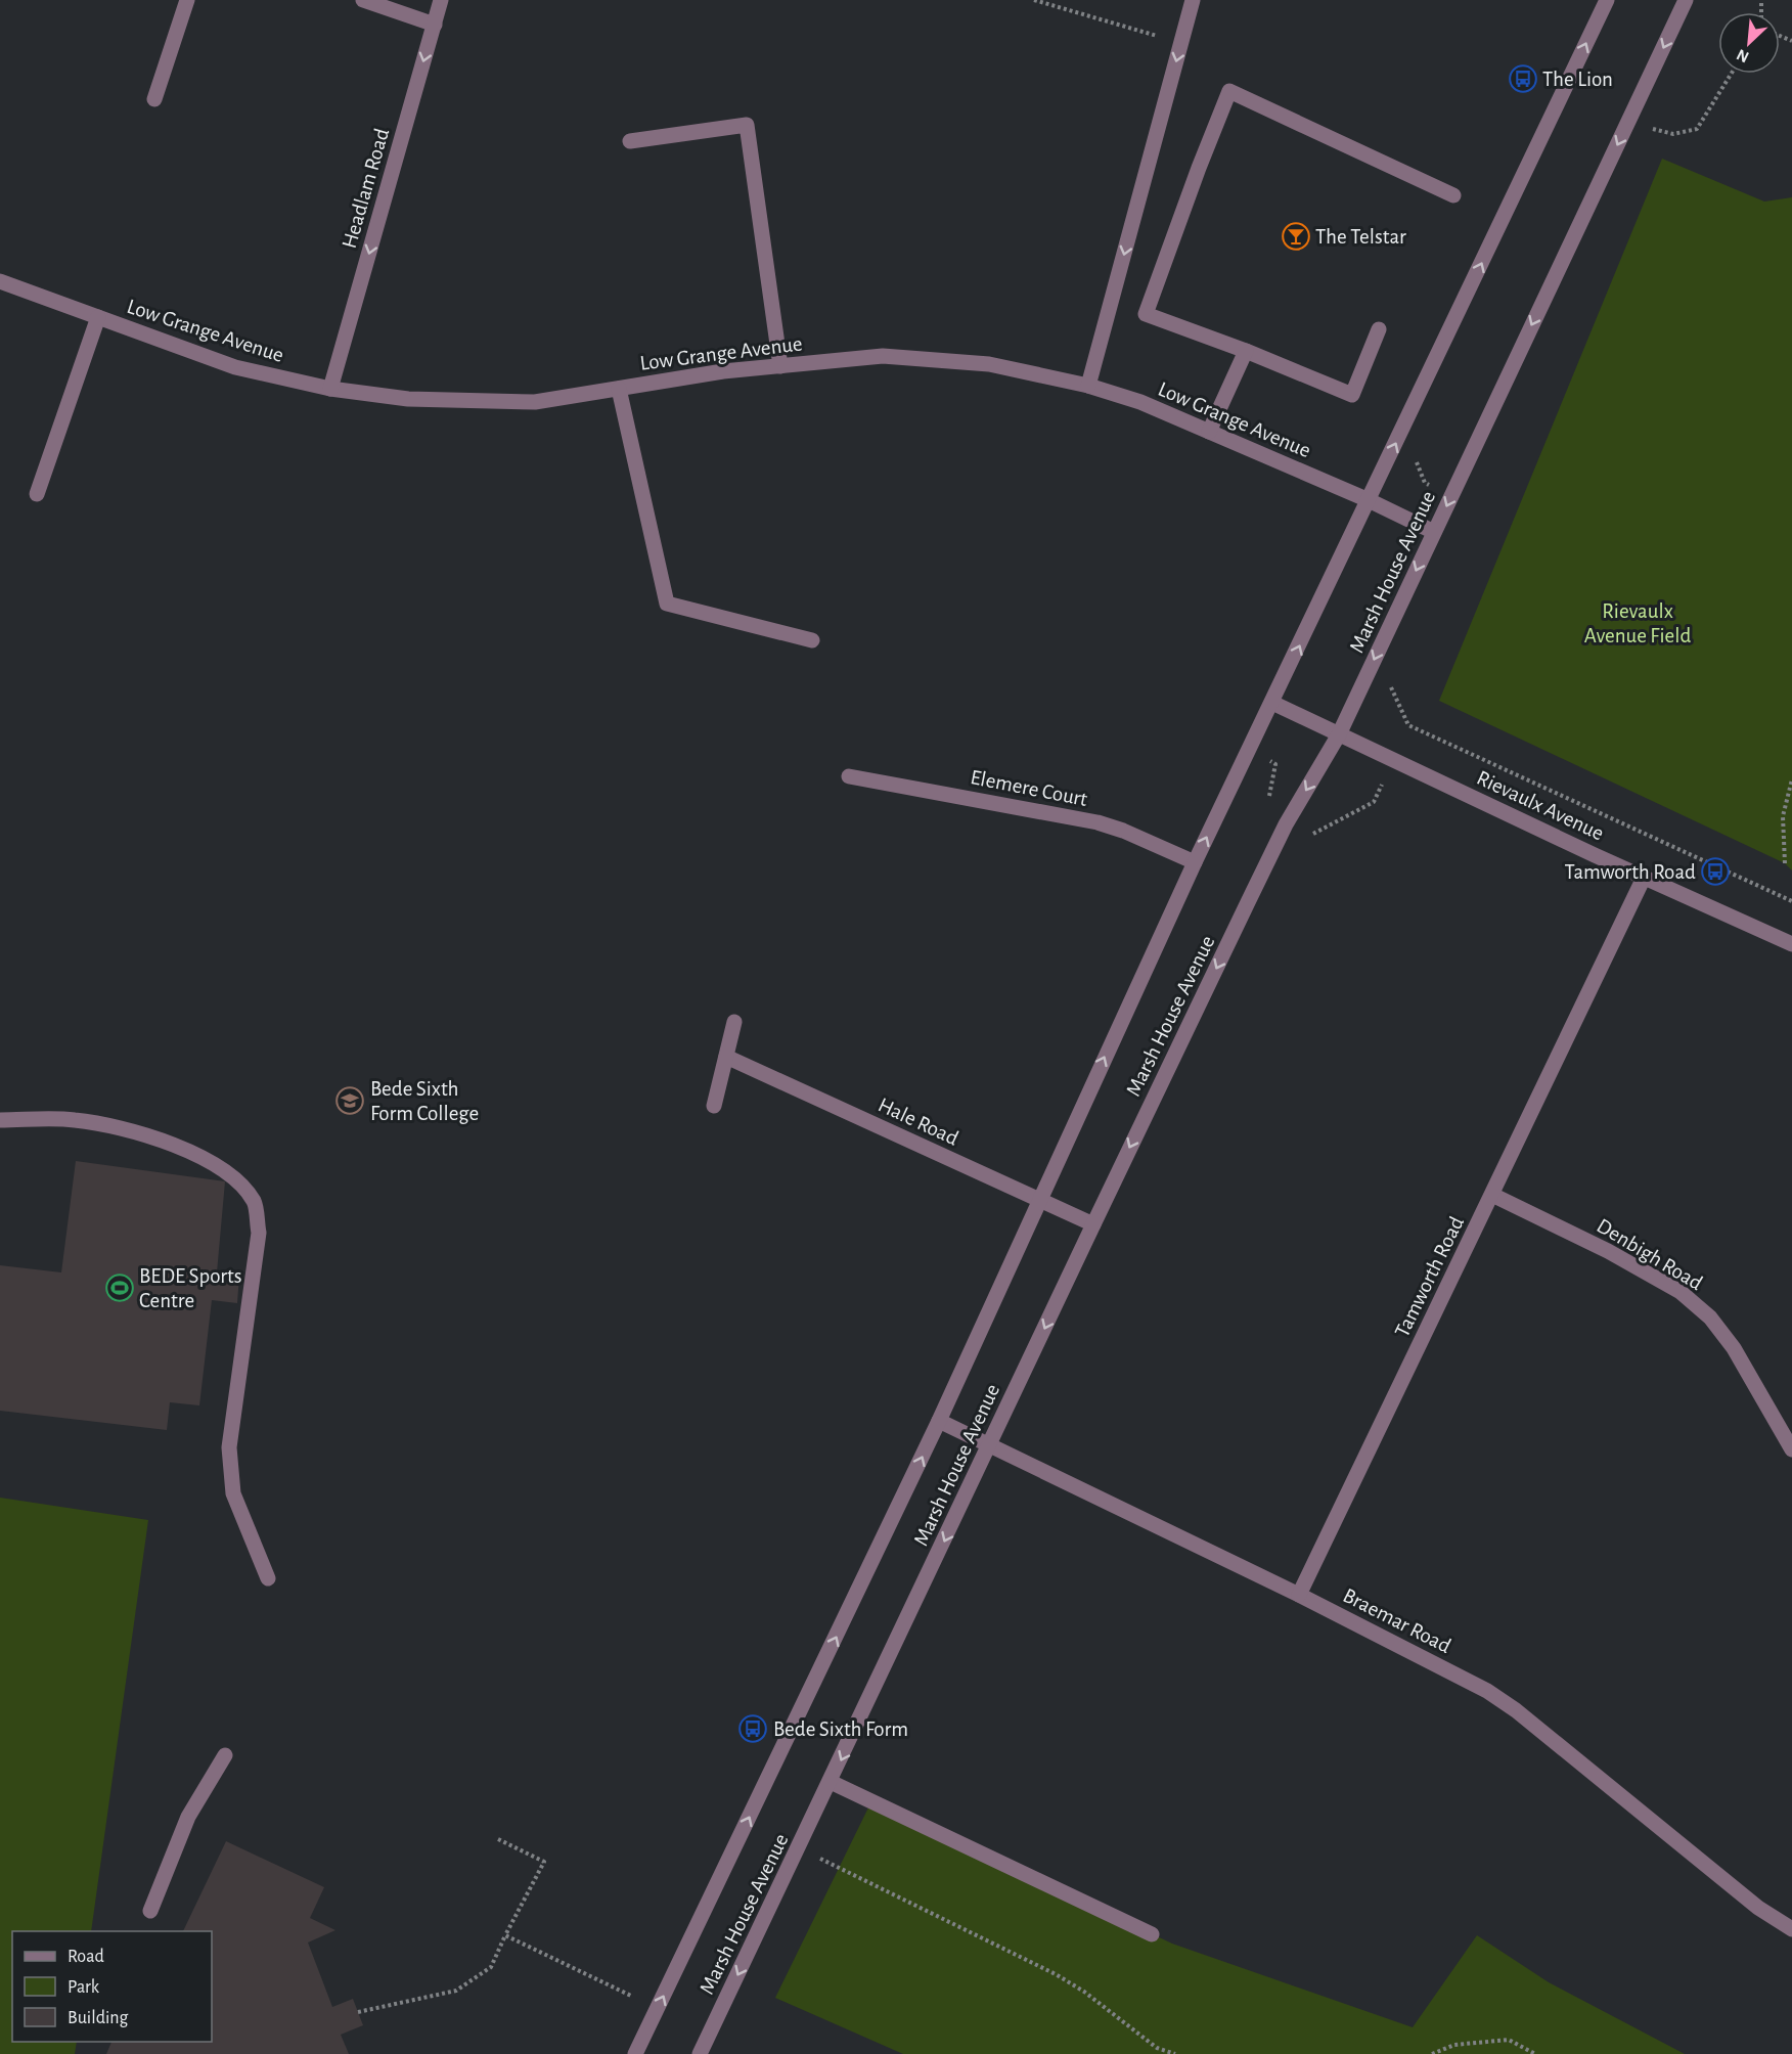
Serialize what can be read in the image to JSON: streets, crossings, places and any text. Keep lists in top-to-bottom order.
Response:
{
  "streets": {
    "street": [
      "Headlam Road",
      "Low Grange Avenue",
      "Marsh House Avenue",
      "Elemere Court",
      "Rievaulx Avenue",
      "Hale Road",
      "Denbigh Road",
      "Tamworth Road",
      "Braemar Road"
    ]
  },
  "crossings": [
    ["Headlam Road", "Low Grange Avenue"],
    ["Low Grange Avenue", "Marsh House Avenue"],
    ["Marsh House Avenue", "Elemere Court"],
    ["Marsh House Avenue", "Rievaulx Avenue"],
    ["Marsh House Avenue", "Hale Road"],
    ["Marsh House Avenue", "Braemar Road"],
    ["Rievaulx Avenue", "Tamworth Road"],
    ["Denbigh Road", "Tamworth Road"],
    ["Tamworth Road", "Braemar Road"]
  ],
  "one_way": ["Headlam Road"],
  "parks": ["Rievaulx Avenue Field"],
  "places": {
    "bus stop": ["The Lion", "Tamworth Road", "Bede Sixth Form"],
    "bar": ["The Telstar"],
    "school or university": ["Bede Sixth Form College"],
    "sports": ["BEDE Sports Centre"]
  },
  "legend": ["Road", "Park", "Building"],
  "north": "bottom left"
}
